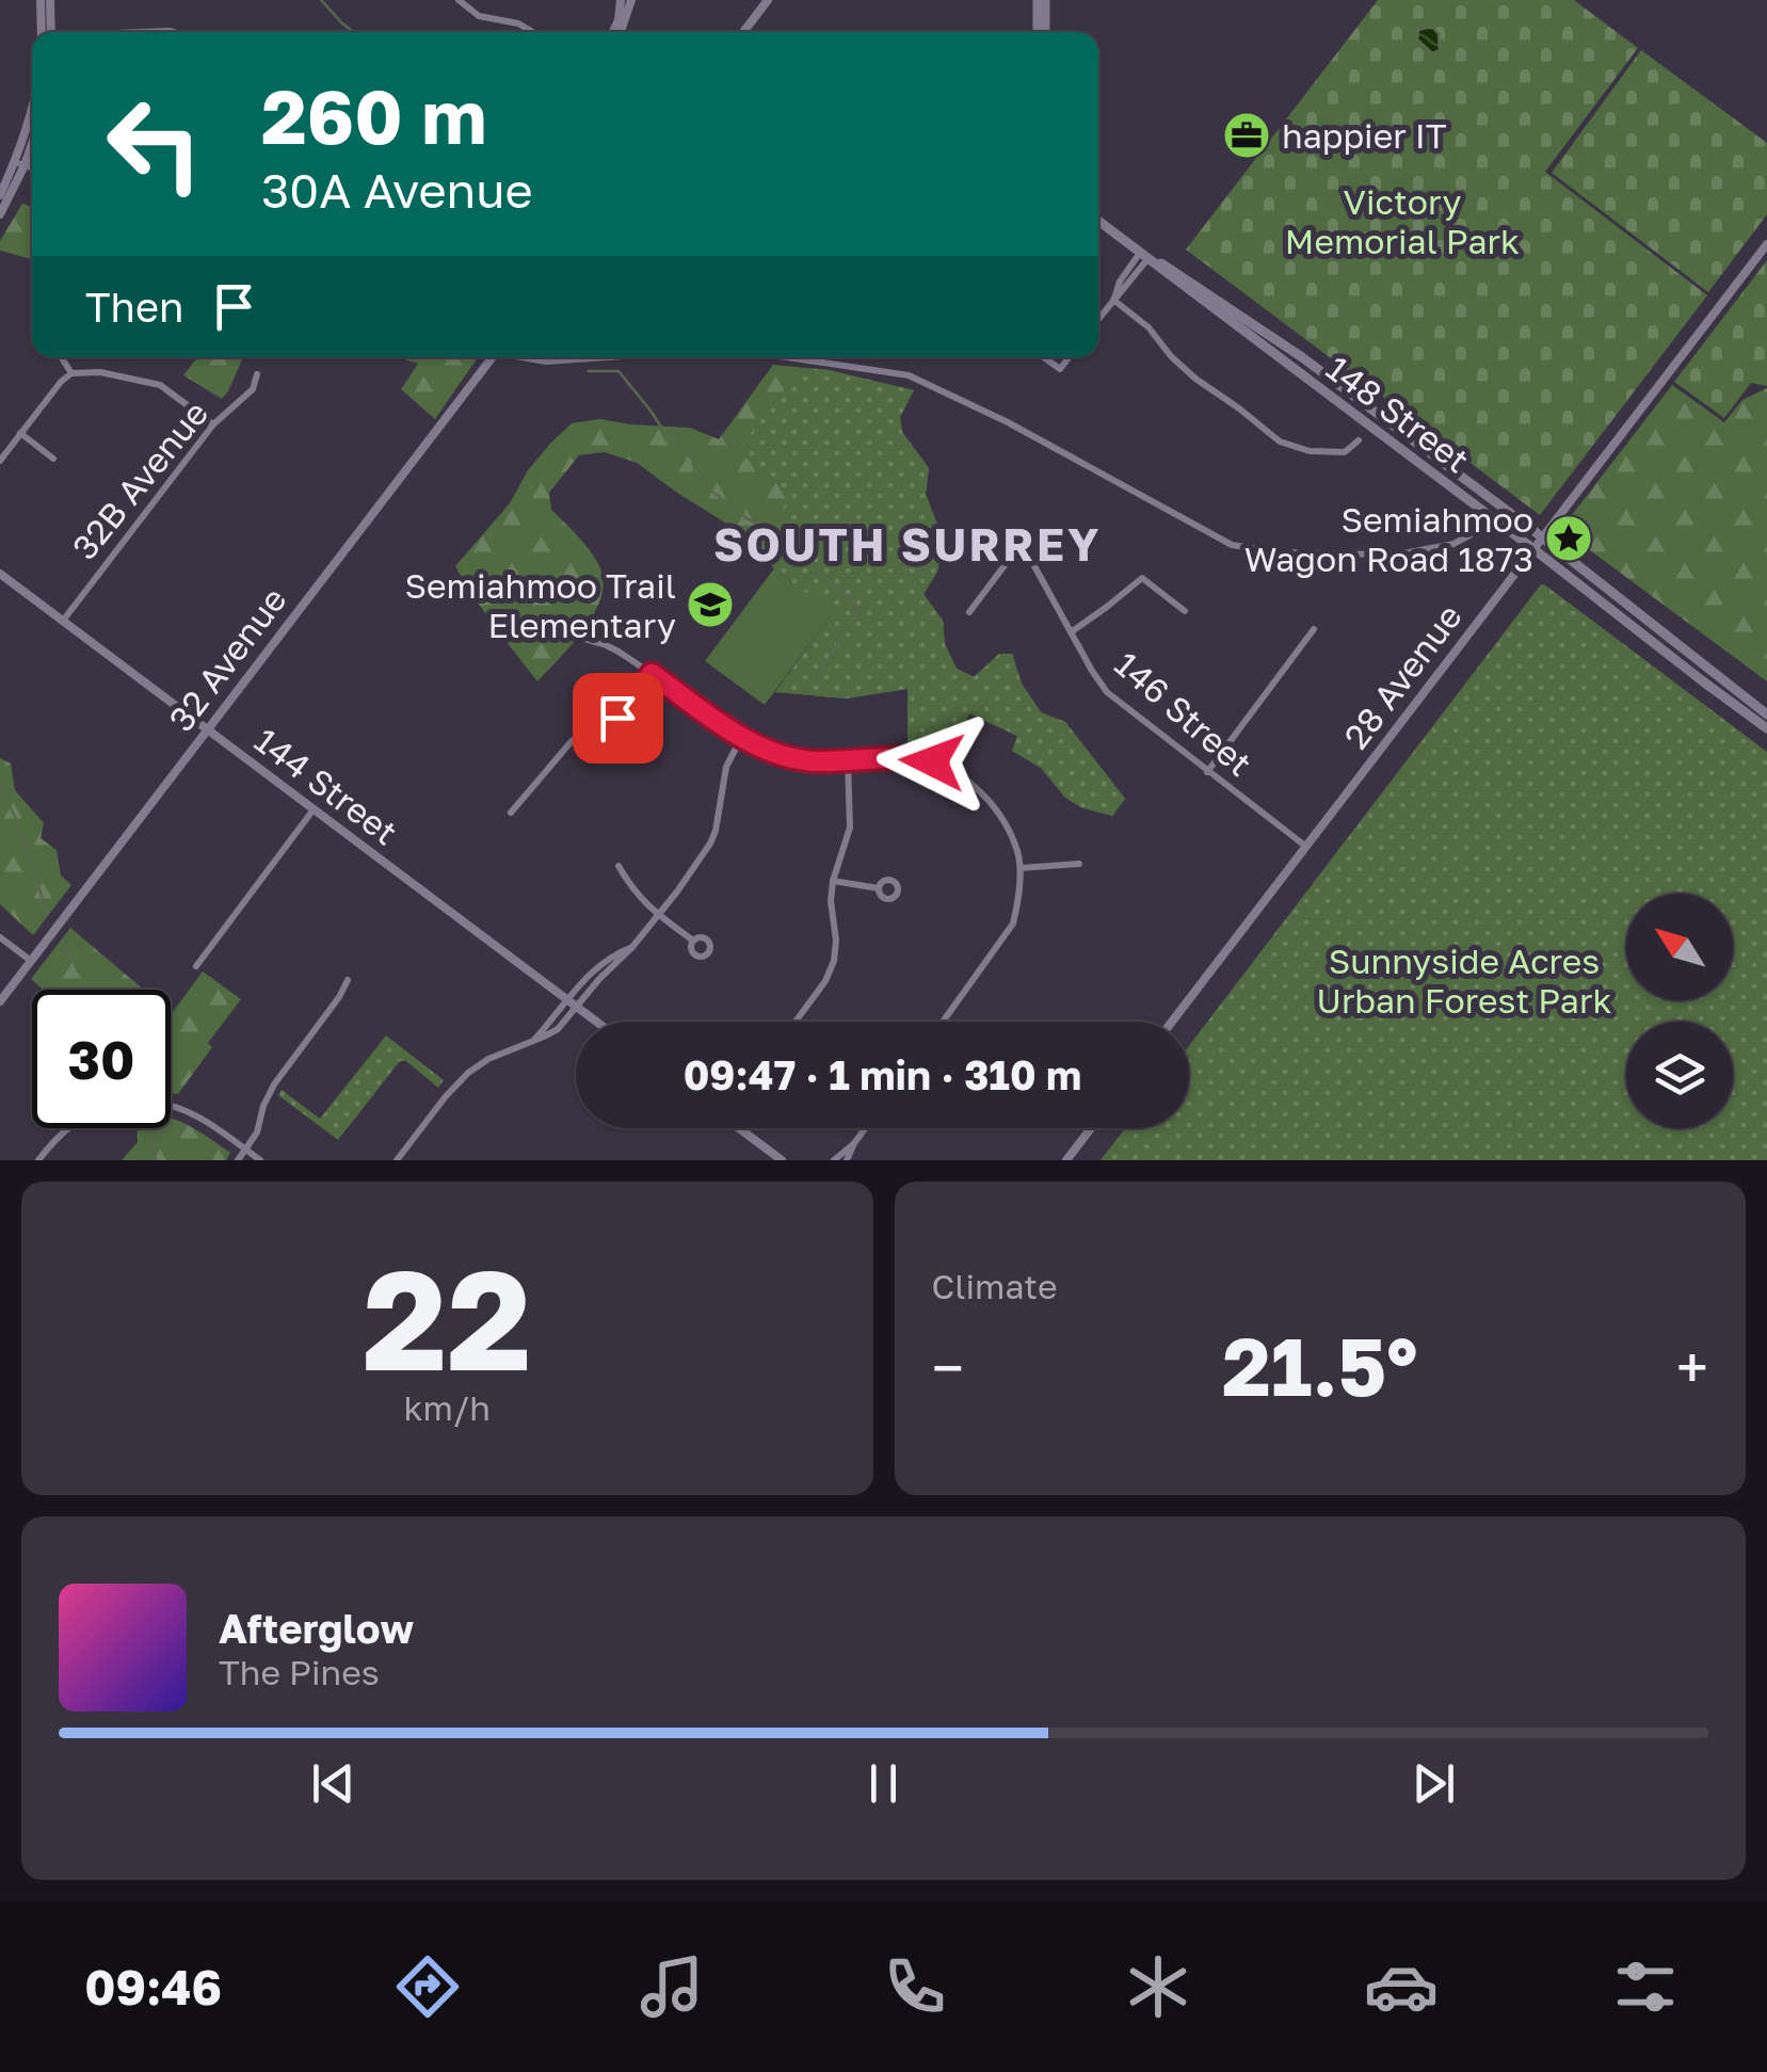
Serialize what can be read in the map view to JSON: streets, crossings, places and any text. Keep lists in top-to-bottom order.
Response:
{
  "streets": {
    "main road": ["148 Street"],
    "street": [
      "32B Avenue",
      "32 Avenue",
      "28 Avenue",
      "146 Street",
      "144 Street"
    ]
  },
  "crossings": [
    ["148 Street", "28 Avenue"],
    ["32B Avenue", "144 Street"],
    ["32 Avenue", "144 Street"],
    ["28 Avenue", "146 Street"]
  ],
  "districts": ["SOUTH SURREY"],
  "parks": ["Victory Memorial Park", "Sunnyside Acres Urban Forest Park"],
  "places": {
    "office": ["happier IT"],
    "place": ["Semiahmoo Wagon Road 1873"],
    "school or university": ["Semiahmoo Trail Elementary"]
  },
  "north": "top left",
  "page": {
    "turn": ["260 m", "30A Avenue"],
    "then": "Then",
    "limit": "30",
    "trip": "09:47 · 1 min · 310 m",
    "tile": [
      ["22", "km/h"],
      "Climate"
    ],
    "heat": ["−", "21.5°", "+"],
    "song": ["Afterglow", "The Pines"],
    "tabs": "09:46"
  }
}
